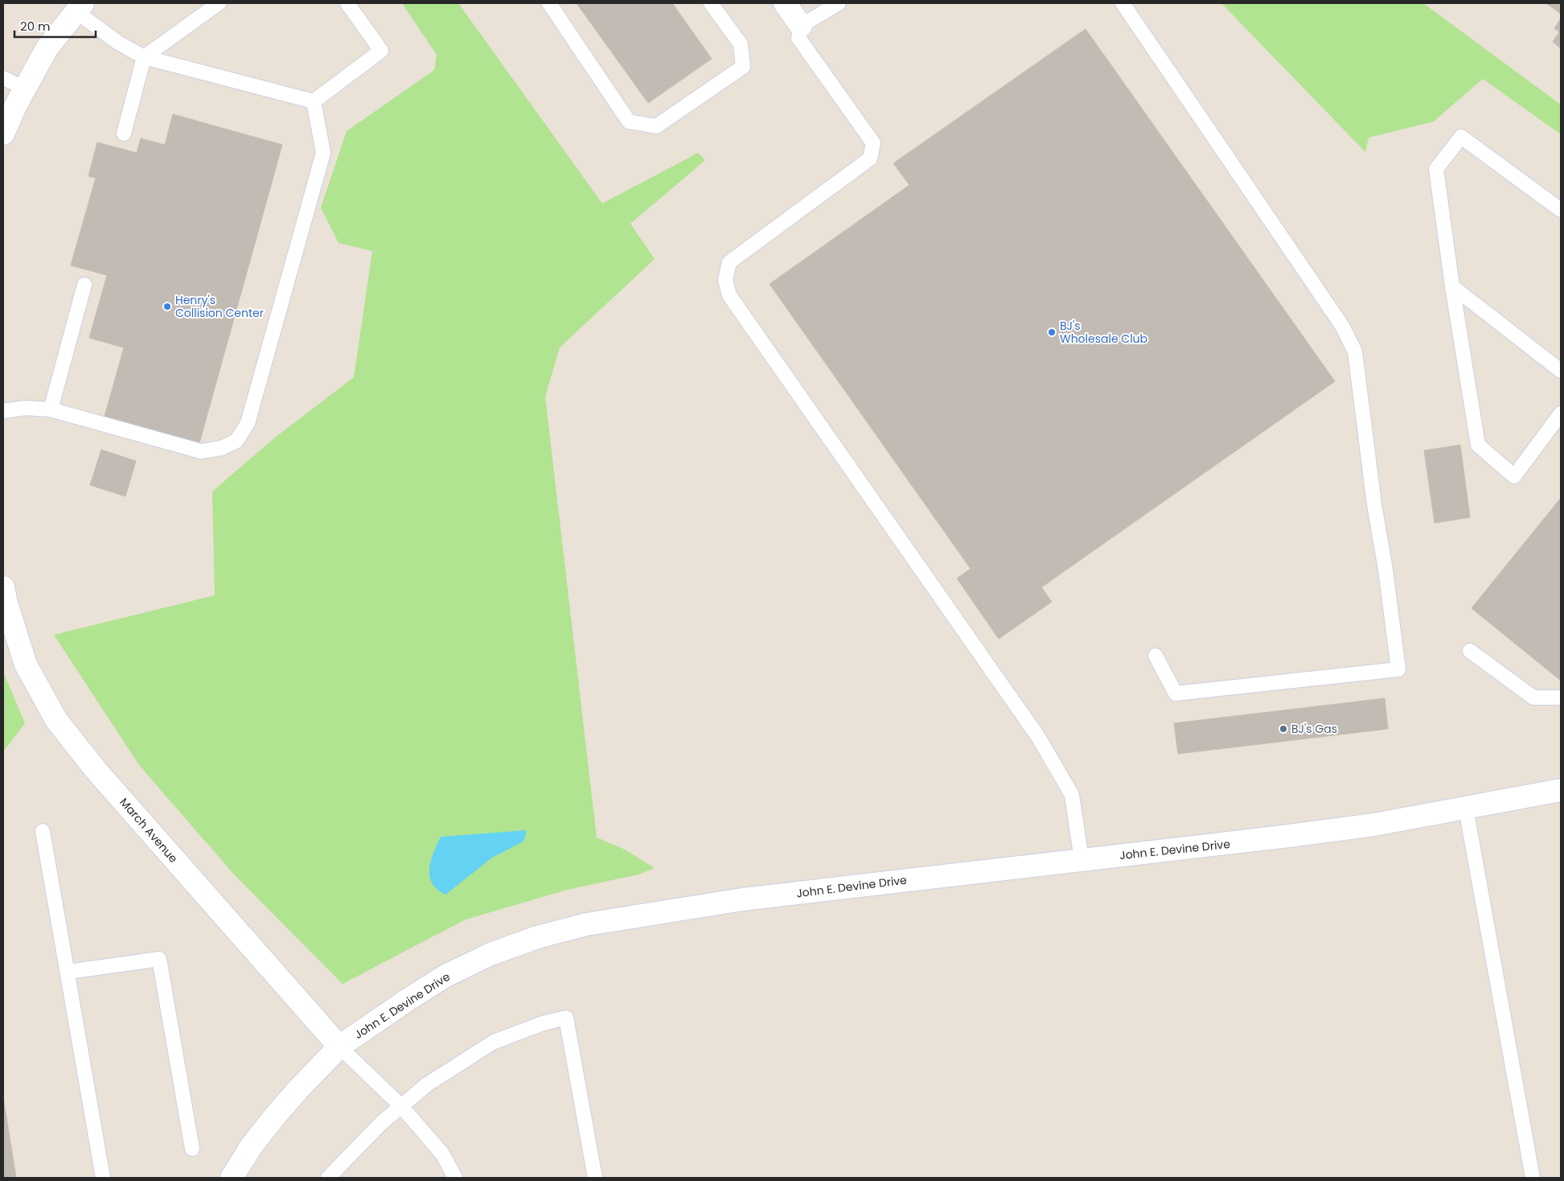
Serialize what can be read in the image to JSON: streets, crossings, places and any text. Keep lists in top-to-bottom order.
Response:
{
  "streets": {
    "street": ["March Avenue", "John E. Devine Drive"]
  },
  "crossings": [
    ["March Avenue", "John E. Devine Drive"]
  ],
  "places": ["Henry's Collision Center", "BJ's Wholesale Club", "BJ's Gas"],
  "scale_bar": "20 m"
}
